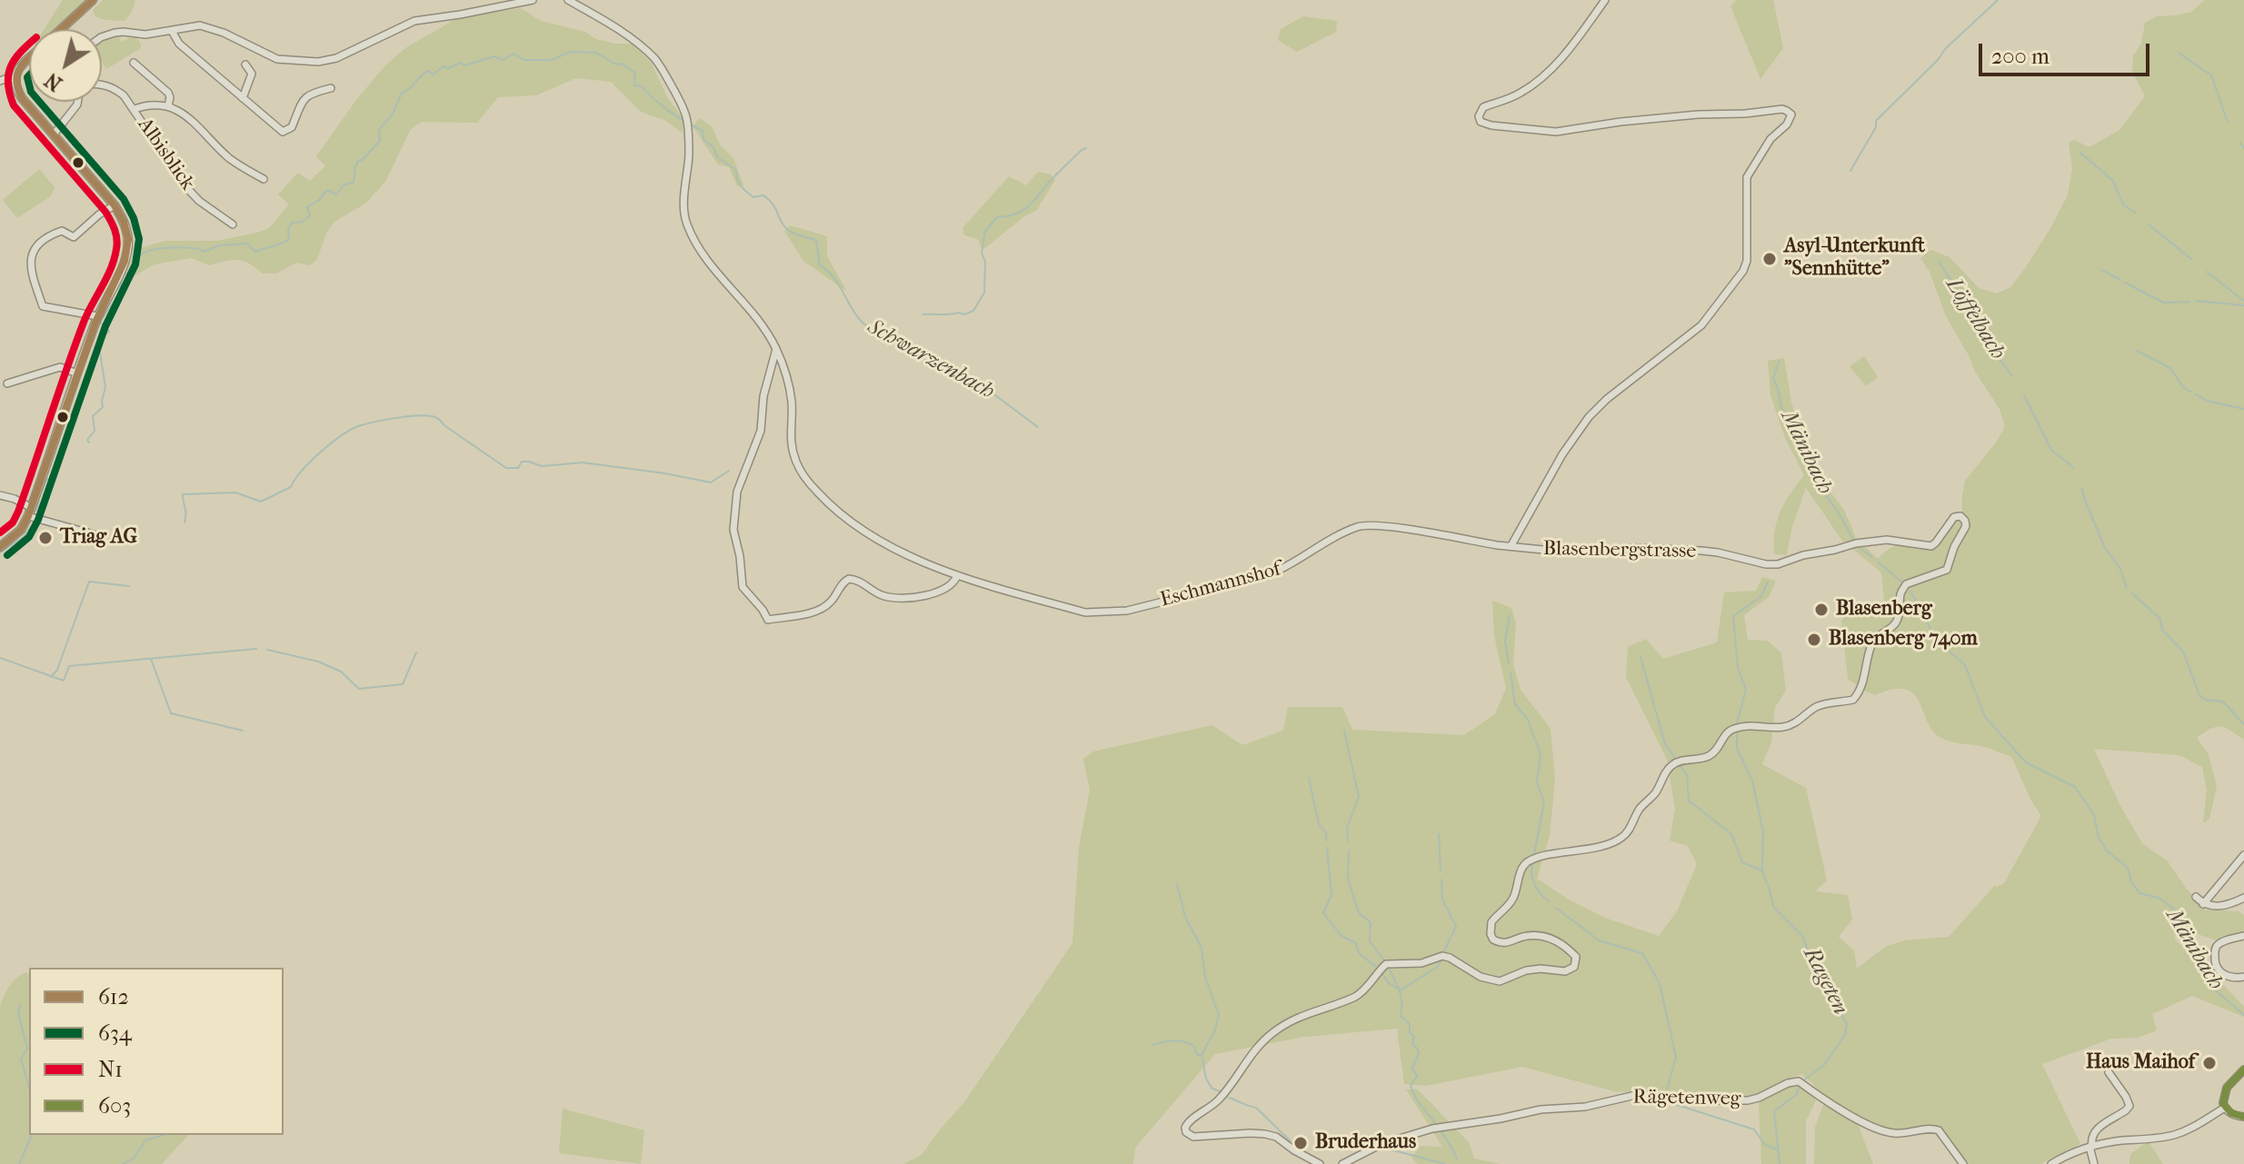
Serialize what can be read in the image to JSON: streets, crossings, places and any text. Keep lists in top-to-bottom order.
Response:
{
  "streets": {
    "street": [
      "Albisblick",
      "Blasenbergstrasse",
      "Eschmannshof",
      "Rägetenweg"
    ]
  },
  "crossings": [
    ["Blasenbergstrasse", "Eschmannshof"]
  ],
  "water": [
    "Löffelbach",
    "Schwarzenbach",
    "Mänibach",
    "Rageten"
  ],
  "places": [
    "Asyl-Unterkunft \"Sennhütte\"",
    "Triag AG",
    "Blasenberg",
    "Blasenberg 740m",
    "Haus Maihof",
    "Bruderhaus"
  ],
  "lines": [
    "transit line 612",
    "transit line N1",
    "transit line 634",
    "transit line 603"
  ],
  "legend": [
    "612",
    "634",
    "N1",
    "603"
  ],
  "scale_bar": "200 m",
  "north": "bottom left"
}
